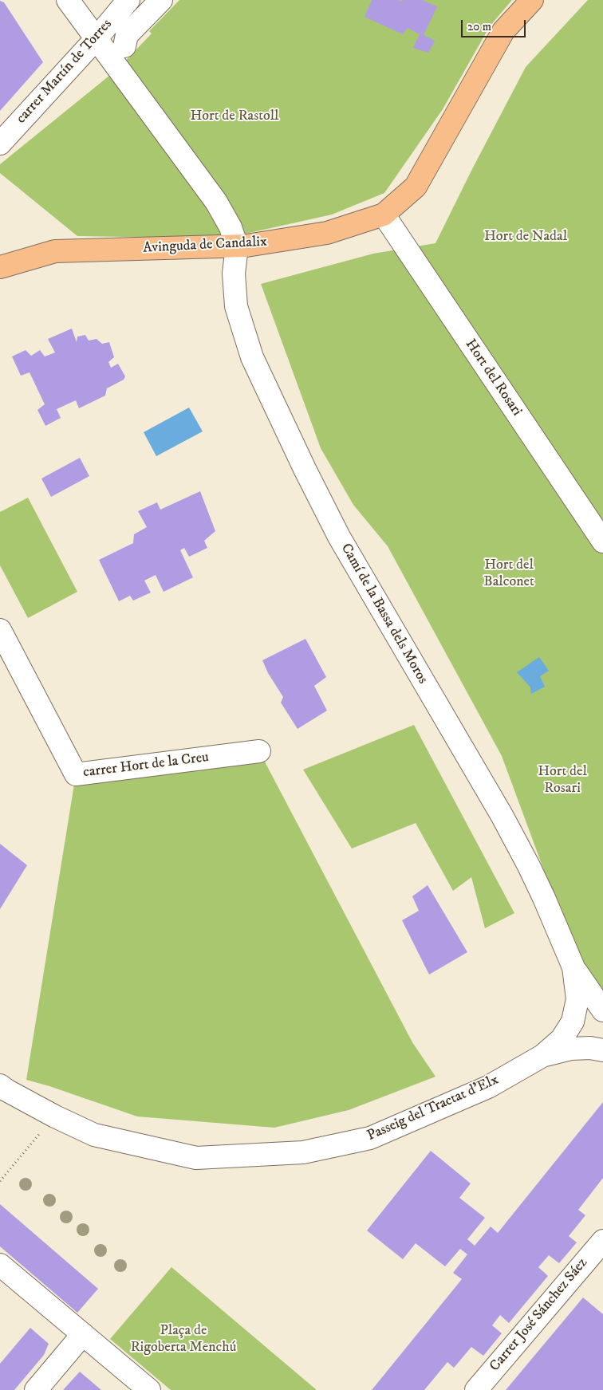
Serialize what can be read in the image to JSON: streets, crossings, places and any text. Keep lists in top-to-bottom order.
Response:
{
  "streets": {
    "main road": ["Avinguda de Candalix"],
    "street": [
      "carrer Martín de Torres",
      "Hort del Rosari",
      "Camí de la Bassa dels Moros",
      "carrer Hort de la Creu",
      "Passeig del Tractat d'Elx",
      "Carrer José Sánchez Sáez"
    ]
  },
  "crossings": [
    ["Avinguda de Candalix", "Hort del Rosari"],
    ["Avinguda de Candalix", "Camí de la Bassa dels Moros"],
    ["Camí de la Bassa dels Moros", "Passeig del Tractat d'Elx"]
  ],
  "parks": [
    "Hort de Rastoll",
    "Hort de Nadal",
    "Hort del Balconet",
    "Hort del Rosari",
    "Plaça de Rigoberta Menchú"
  ],
  "scale_bar": "20 m"
}
